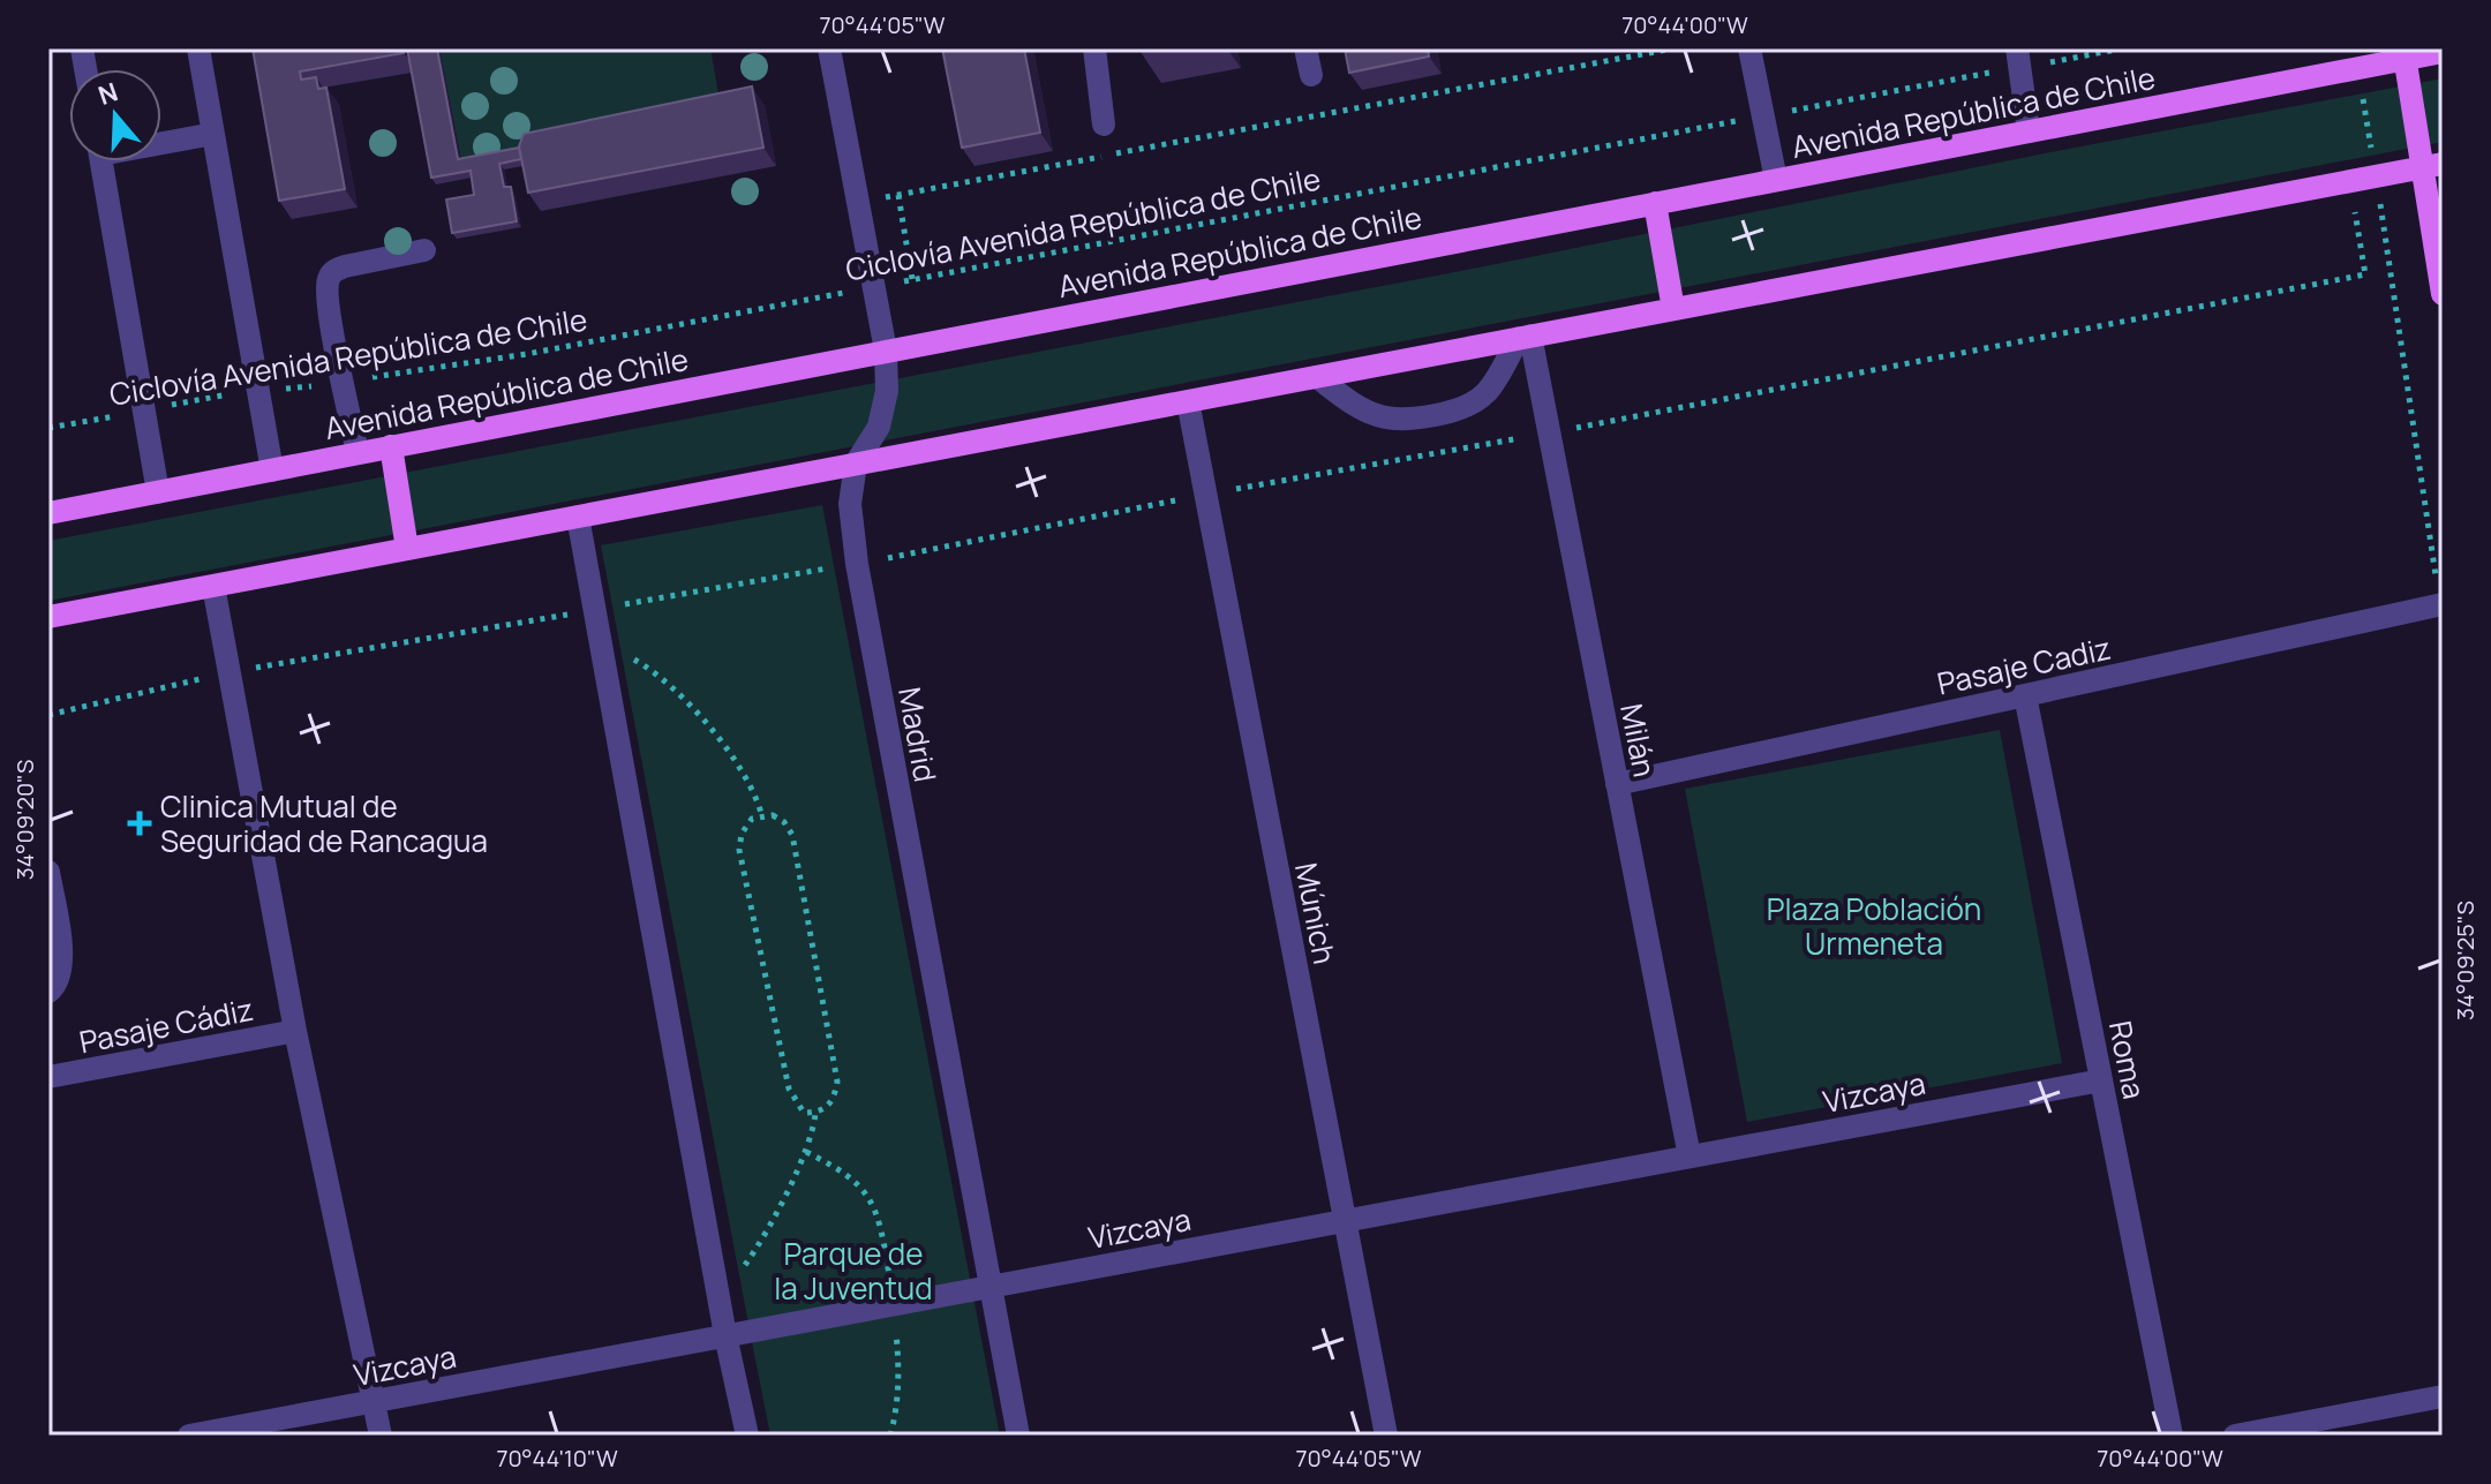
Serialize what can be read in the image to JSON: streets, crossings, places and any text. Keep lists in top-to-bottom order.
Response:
{
  "streets": {
    "main road": ["Avenida República de Chile"],
    "street": [
      "Pasaje Cadiz",
      "Madrid",
      "Milán",
      "Múnich",
      "Pasaje Cádiz",
      "Roma",
      "Vizcaya"
    ],
    "path": ["Ciclovía Avenida República de Chile"]
  },
  "crossings": [
    ["Avenida República de Chile", "Madrid"],
    ["Ciclovía Avenida República de Chile", "Madrid"],
    ["Pasaje Cadiz", "Milán"],
    ["Pasaje Cadiz", "Roma"],
    ["Madrid", "Vizcaya"],
    ["Milán", "Vizcaya"],
    ["Múnich", "Vizcaya"],
    ["Roma", "Vizcaya"]
  ],
  "parks": ["Plaza Población Urmeneta", "Parque de la Juventud"],
  "places": {
    "health": ["Clinica Mutual de Seguridad de Rancagua"]
  },
  "north": "top",
  "coordinates": [
    "70°44'05\"W",
    "70°44'00\"W",
    "34°09'20\"S",
    "34°09'25\"S",
    "70°44'10\"W"
  ]
}
